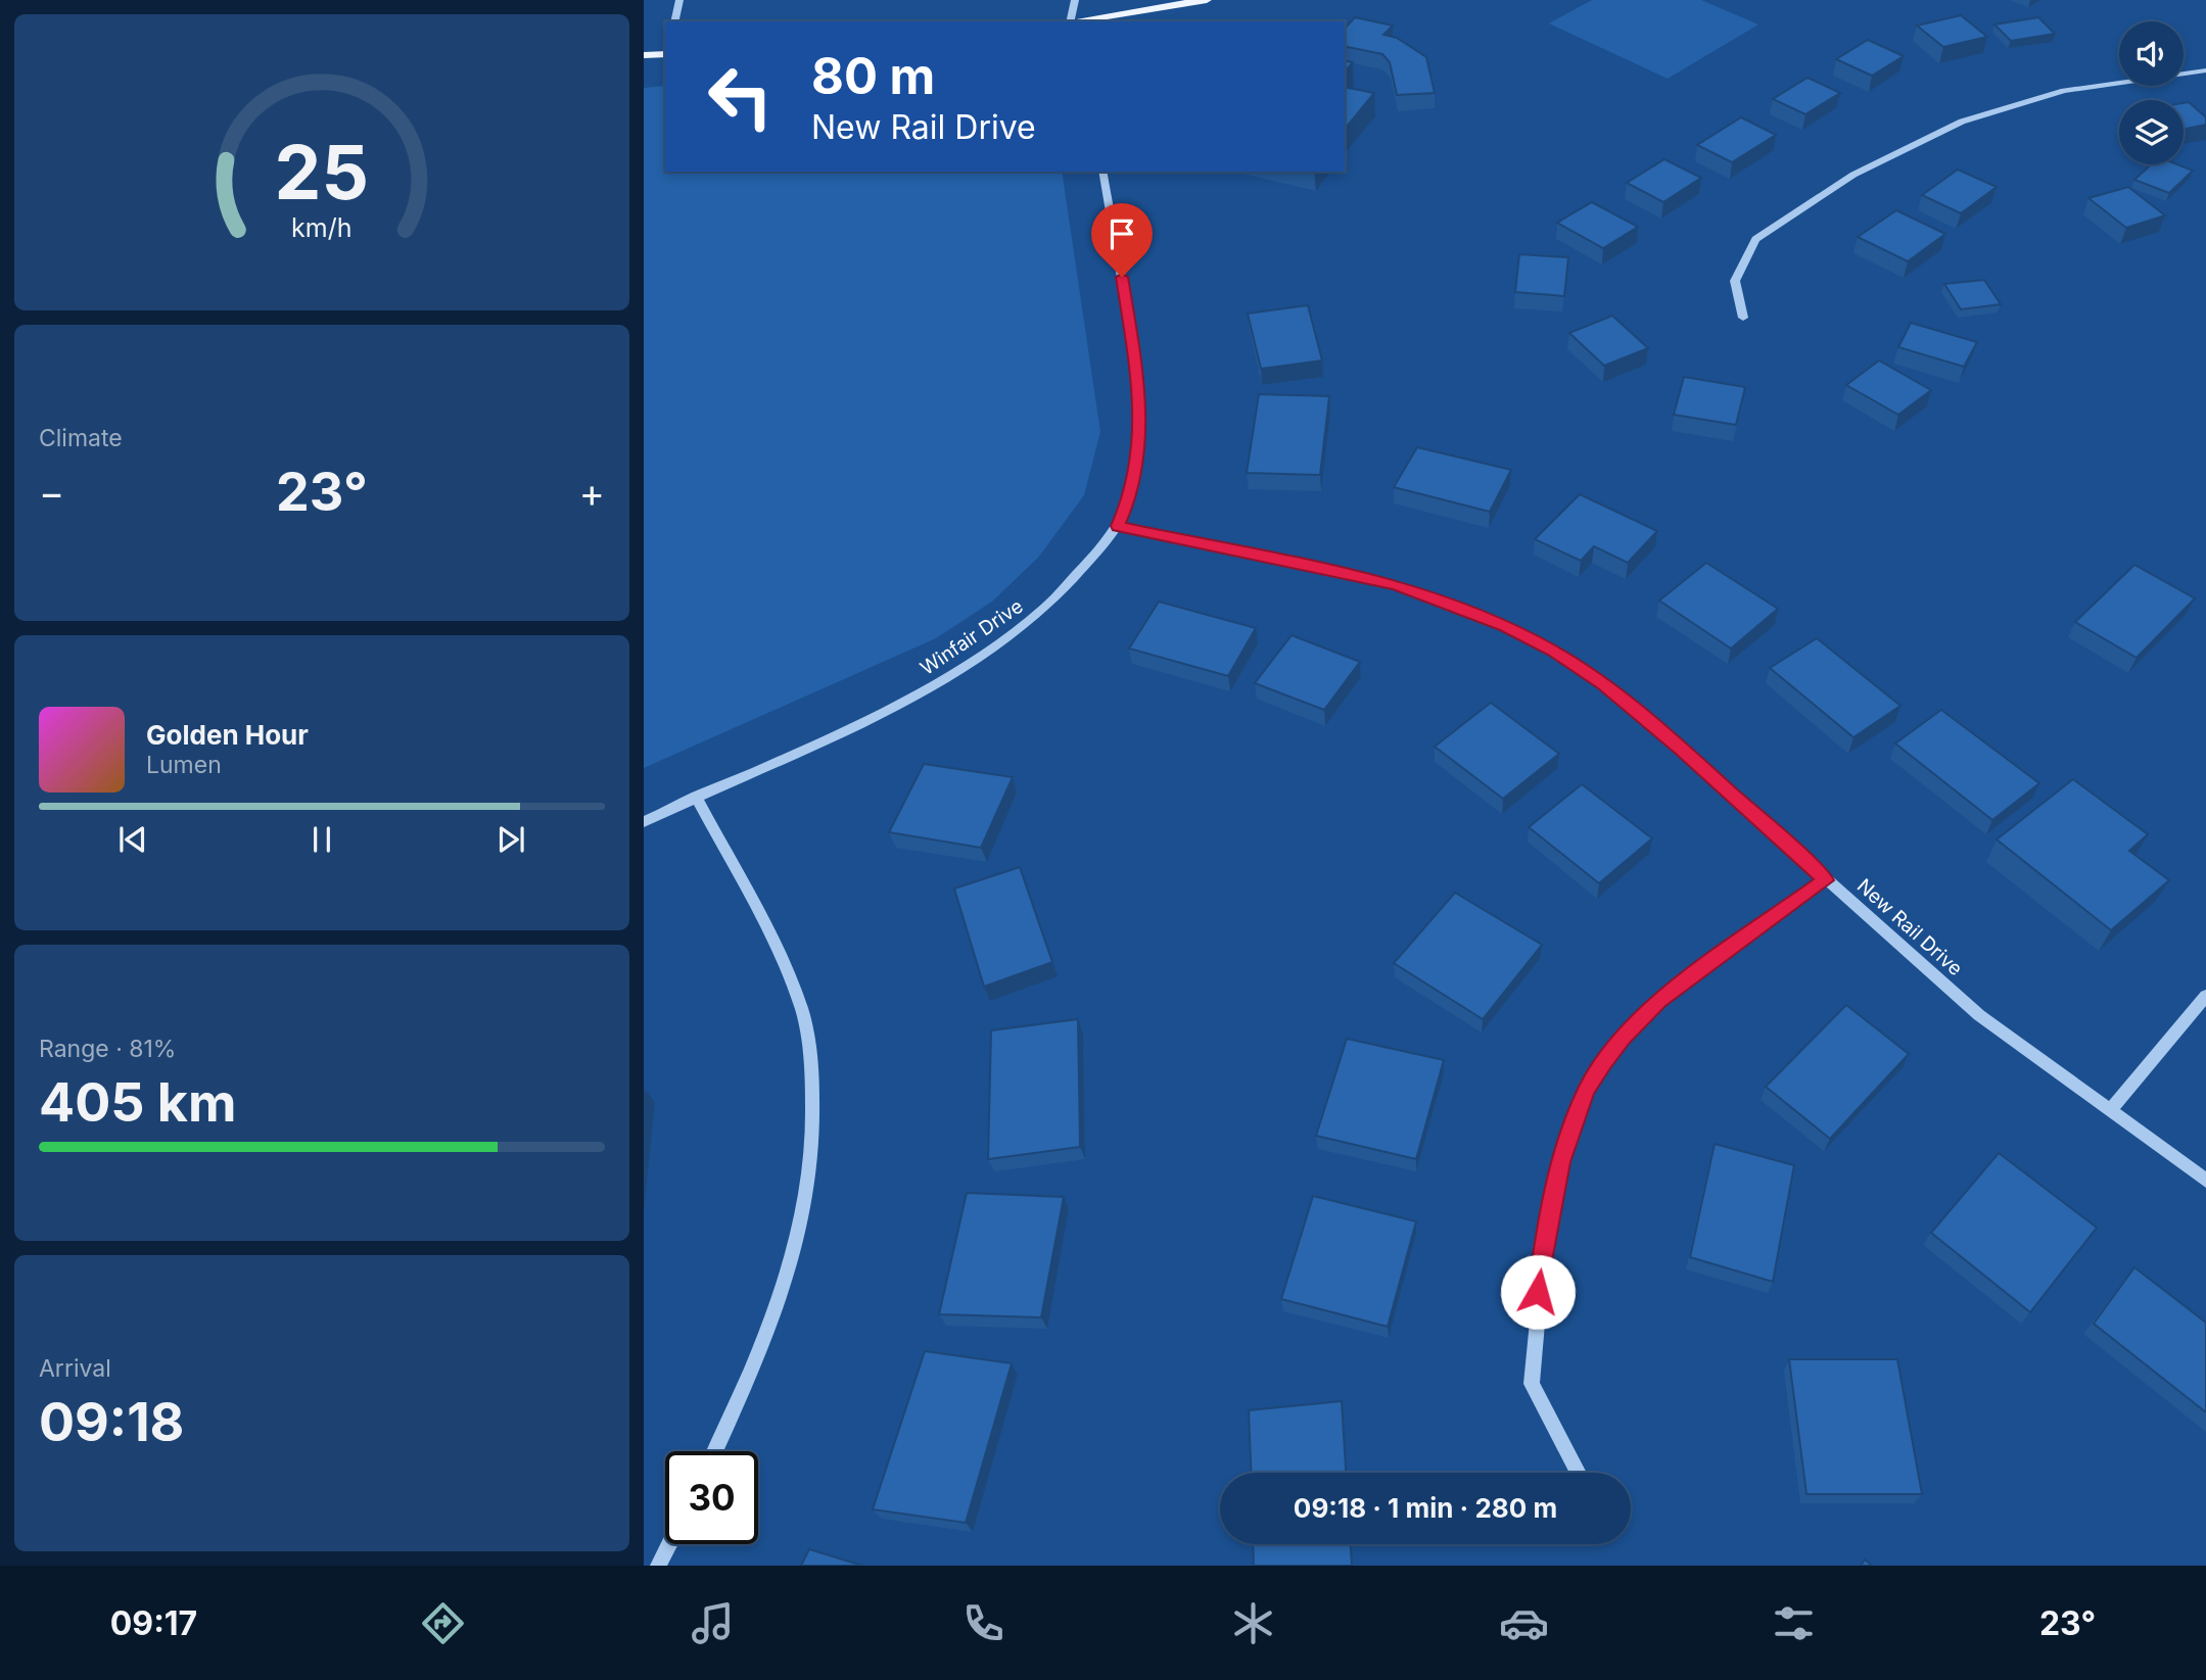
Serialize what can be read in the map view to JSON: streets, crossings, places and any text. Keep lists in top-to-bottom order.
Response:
{
  "streets": {
    "street": ["Winfair Drive", "New Rail Drive"]
  },
  "crossings": [
    ["Winfair Drive", "New Rail Drive"]
  ],
  "page": {
    "turn": ["80 m", "New Rail Drive"],
    "tile": [
      "Climate",
      ["Range · 81%", "405 km"],
      ["Arrival", "09:18"]
    ],
    "heat": ["−", "23°", "+"],
    "song": ["Golden Hour", "Lumen"],
    "limit": "30",
    "trip": "09:18 · 1 min · 280 m",
    "tabs": ["09:17", "23°"],
    "gauge": ["25", "km/h"]
  }
}
